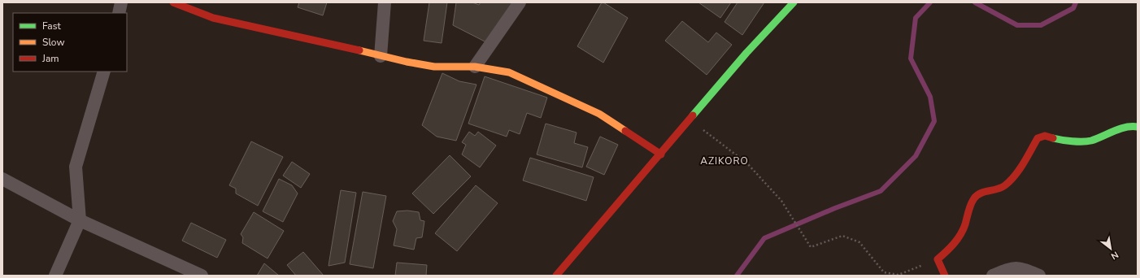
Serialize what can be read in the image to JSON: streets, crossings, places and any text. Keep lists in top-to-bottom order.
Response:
{
  "districts": ["AZIKORO"],
  "legend": ["Fast", "Slow", "Jam"],
  "north": "bottom right"
}
